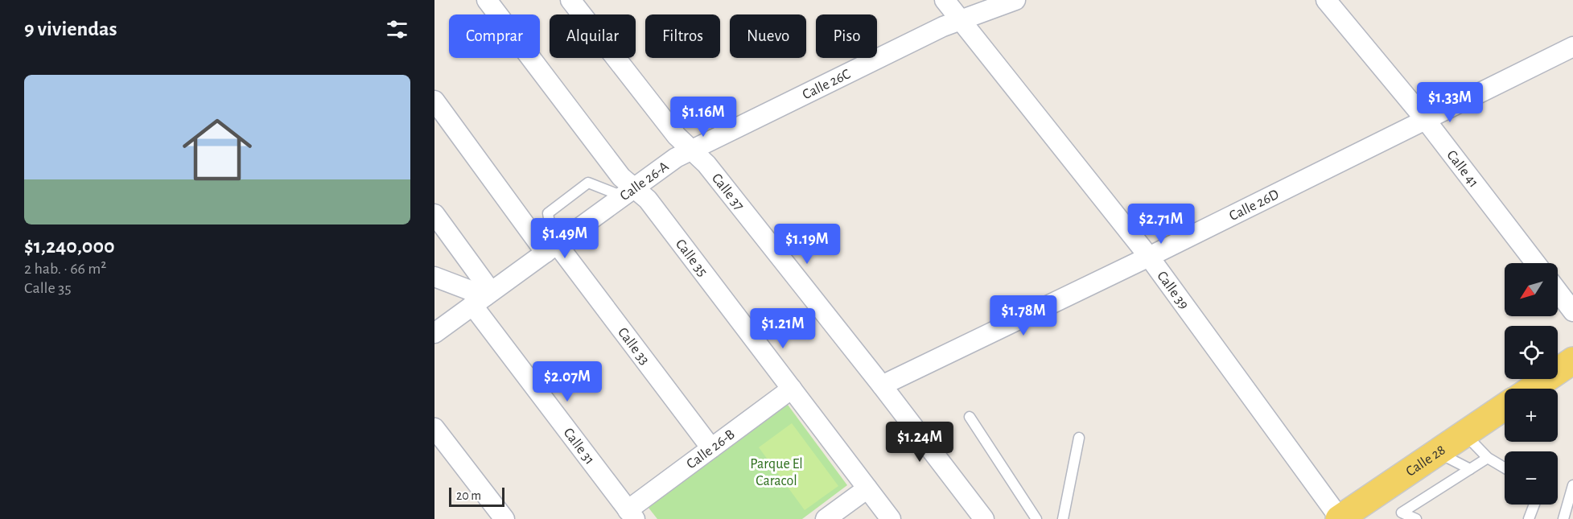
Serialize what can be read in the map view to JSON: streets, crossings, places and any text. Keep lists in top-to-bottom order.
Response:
{
  "streets": {
    "main road": ["Calle 28"],
    "street": [
      "Calle 26C",
      "Calle 41",
      "Calle 26-A",
      "Calle 37",
      "Calle 26D",
      "Calle 35",
      "Calle 39",
      "Calle 33",
      "Calle 31",
      "Calle 26-B"
    ]
  },
  "crossings": [
    ["Calle 26C", "Calle 26-A"],
    ["Calle 26C", "Calle 37"],
    ["Calle 26C", "Calle 39"],
    ["Calle 41", "Calle 26D"],
    ["Calle 26-A", "Calle 37"],
    ["Calle 26-A", "Calle 35"],
    ["Calle 26-A", "Calle 33"],
    ["Calle 26-A", "Calle 31"],
    ["Calle 37", "Calle 26D"],
    ["Calle 26D", "Calle 39"],
    ["Calle 35", "Calle 26-B"],
    ["Calle 39", "Calle 28"],
    ["Calle 33", "Calle 26-B"],
    ["Calle 31", "Calle 26-B"]
  ],
  "parks": ["Parque El Caracol"],
  "scale_bar": "20 m",
  "north": "bottom left",
  "page": {
    "heading": "9 viviendas",
    "chip": [
      "Comprar",
      "Alquilar",
      "Filtros",
      "Nuevo",
      "Piso"
    ],
    "list": [
      {
        "name": "$1,240,000",
        "note": "2 hab. · 66 m² · Calle 35"
      }
    ],
    "price": [
      "$1.33M",
      "$1.16M",
      "$2.71M",
      "$1.49M",
      "$1.19M",
      "$1.78M",
      "$1.21M",
      "$2.07M",
      "$1.24M"
    ],
    "map_buttons": ["+", "−"],
    "scale": "20 m"
  }
}
